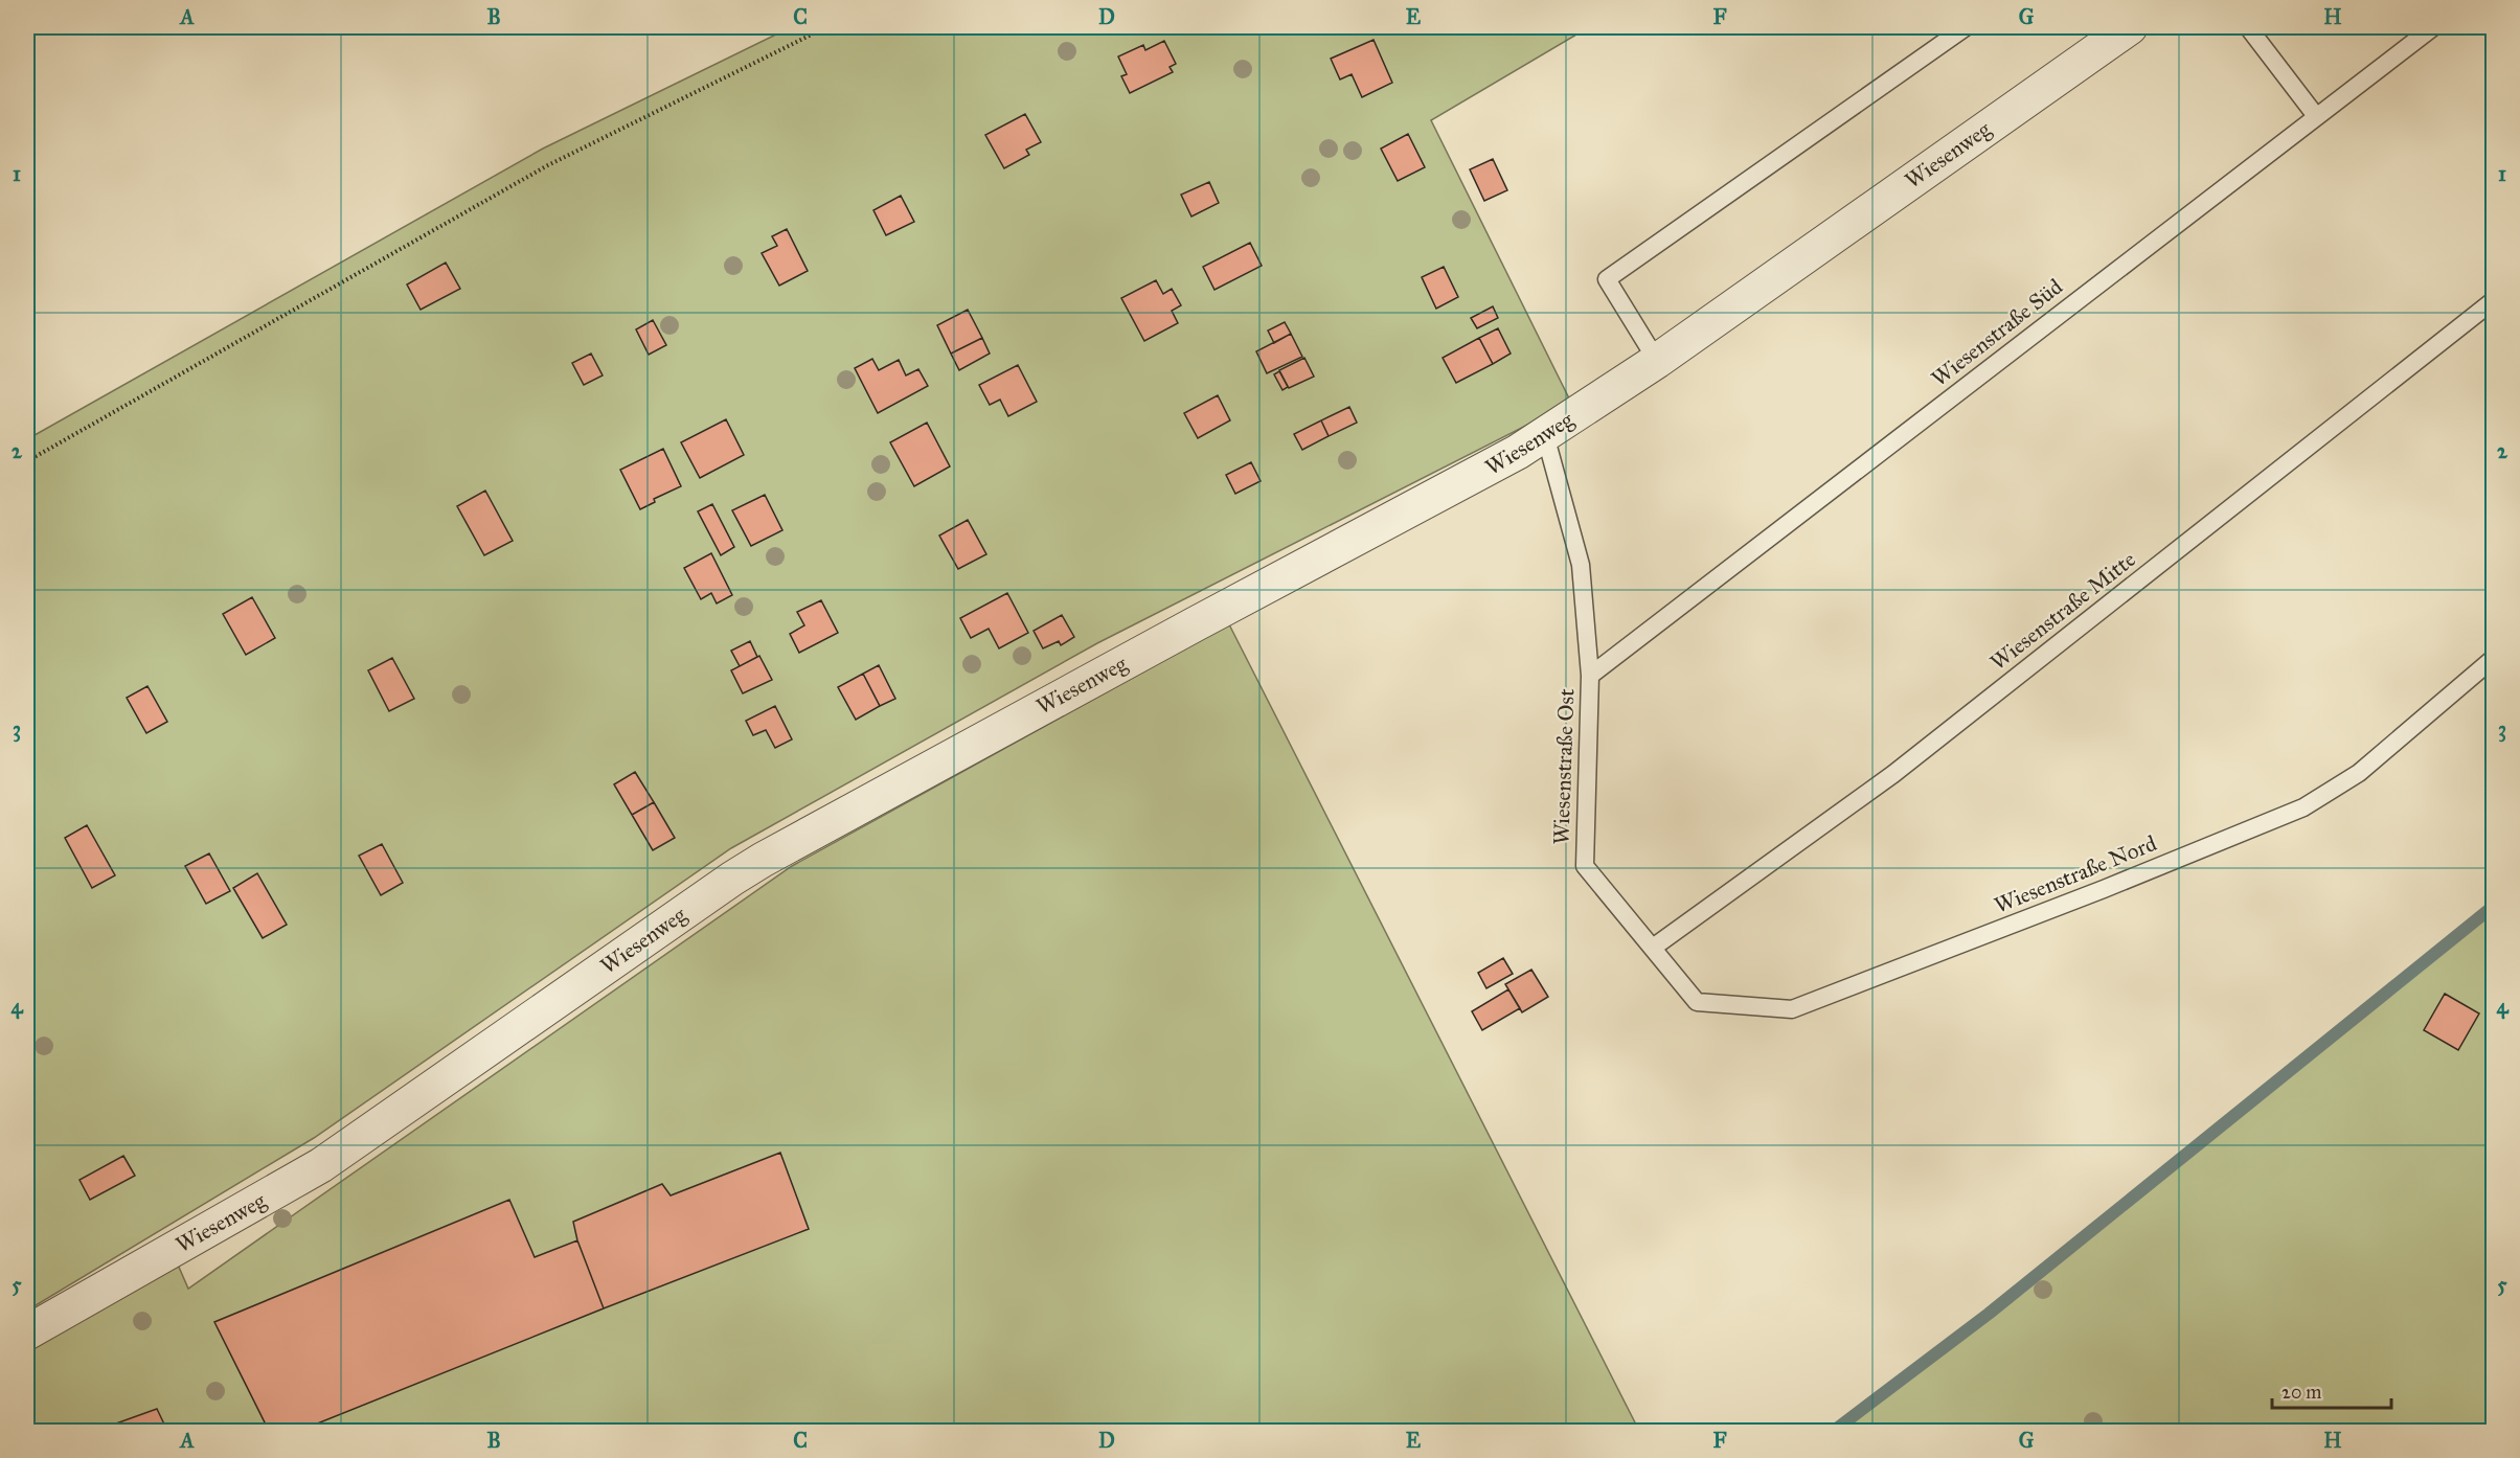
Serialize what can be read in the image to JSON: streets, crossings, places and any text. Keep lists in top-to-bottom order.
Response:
{
  "streets": {
    "street": ["Wiesenweg"],
    "lane": [
      "Wiesenstraße Süd",
      "Wiesenstraße Mitte",
      "Wiesenstraße Ost",
      "Wiesenstraße Nord"
    ]
  },
  "crossings": [
    ["Wiesenweg", "Wiesenstraße Ost"],
    ["Wiesenstraße Süd", "Wiesenstraße Ost"],
    ["Wiesenstraße Mitte", "Wiesenstraße Ost"],
    ["Wiesenstraße Mitte", "Wiesenstraße Nord"],
    ["Wiesenstraße Ost", "Wiesenstraße Nord"]
  ],
  "scale_bar": "20 m",
  "grid": {
    "columns": [
      "A",
      "B",
      "C",
      "D",
      "E",
      "F",
      "G",
      "H"
    ],
    "rows": [
      "1",
      "2",
      "3",
      "4",
      "5"
    ]
  }
}
